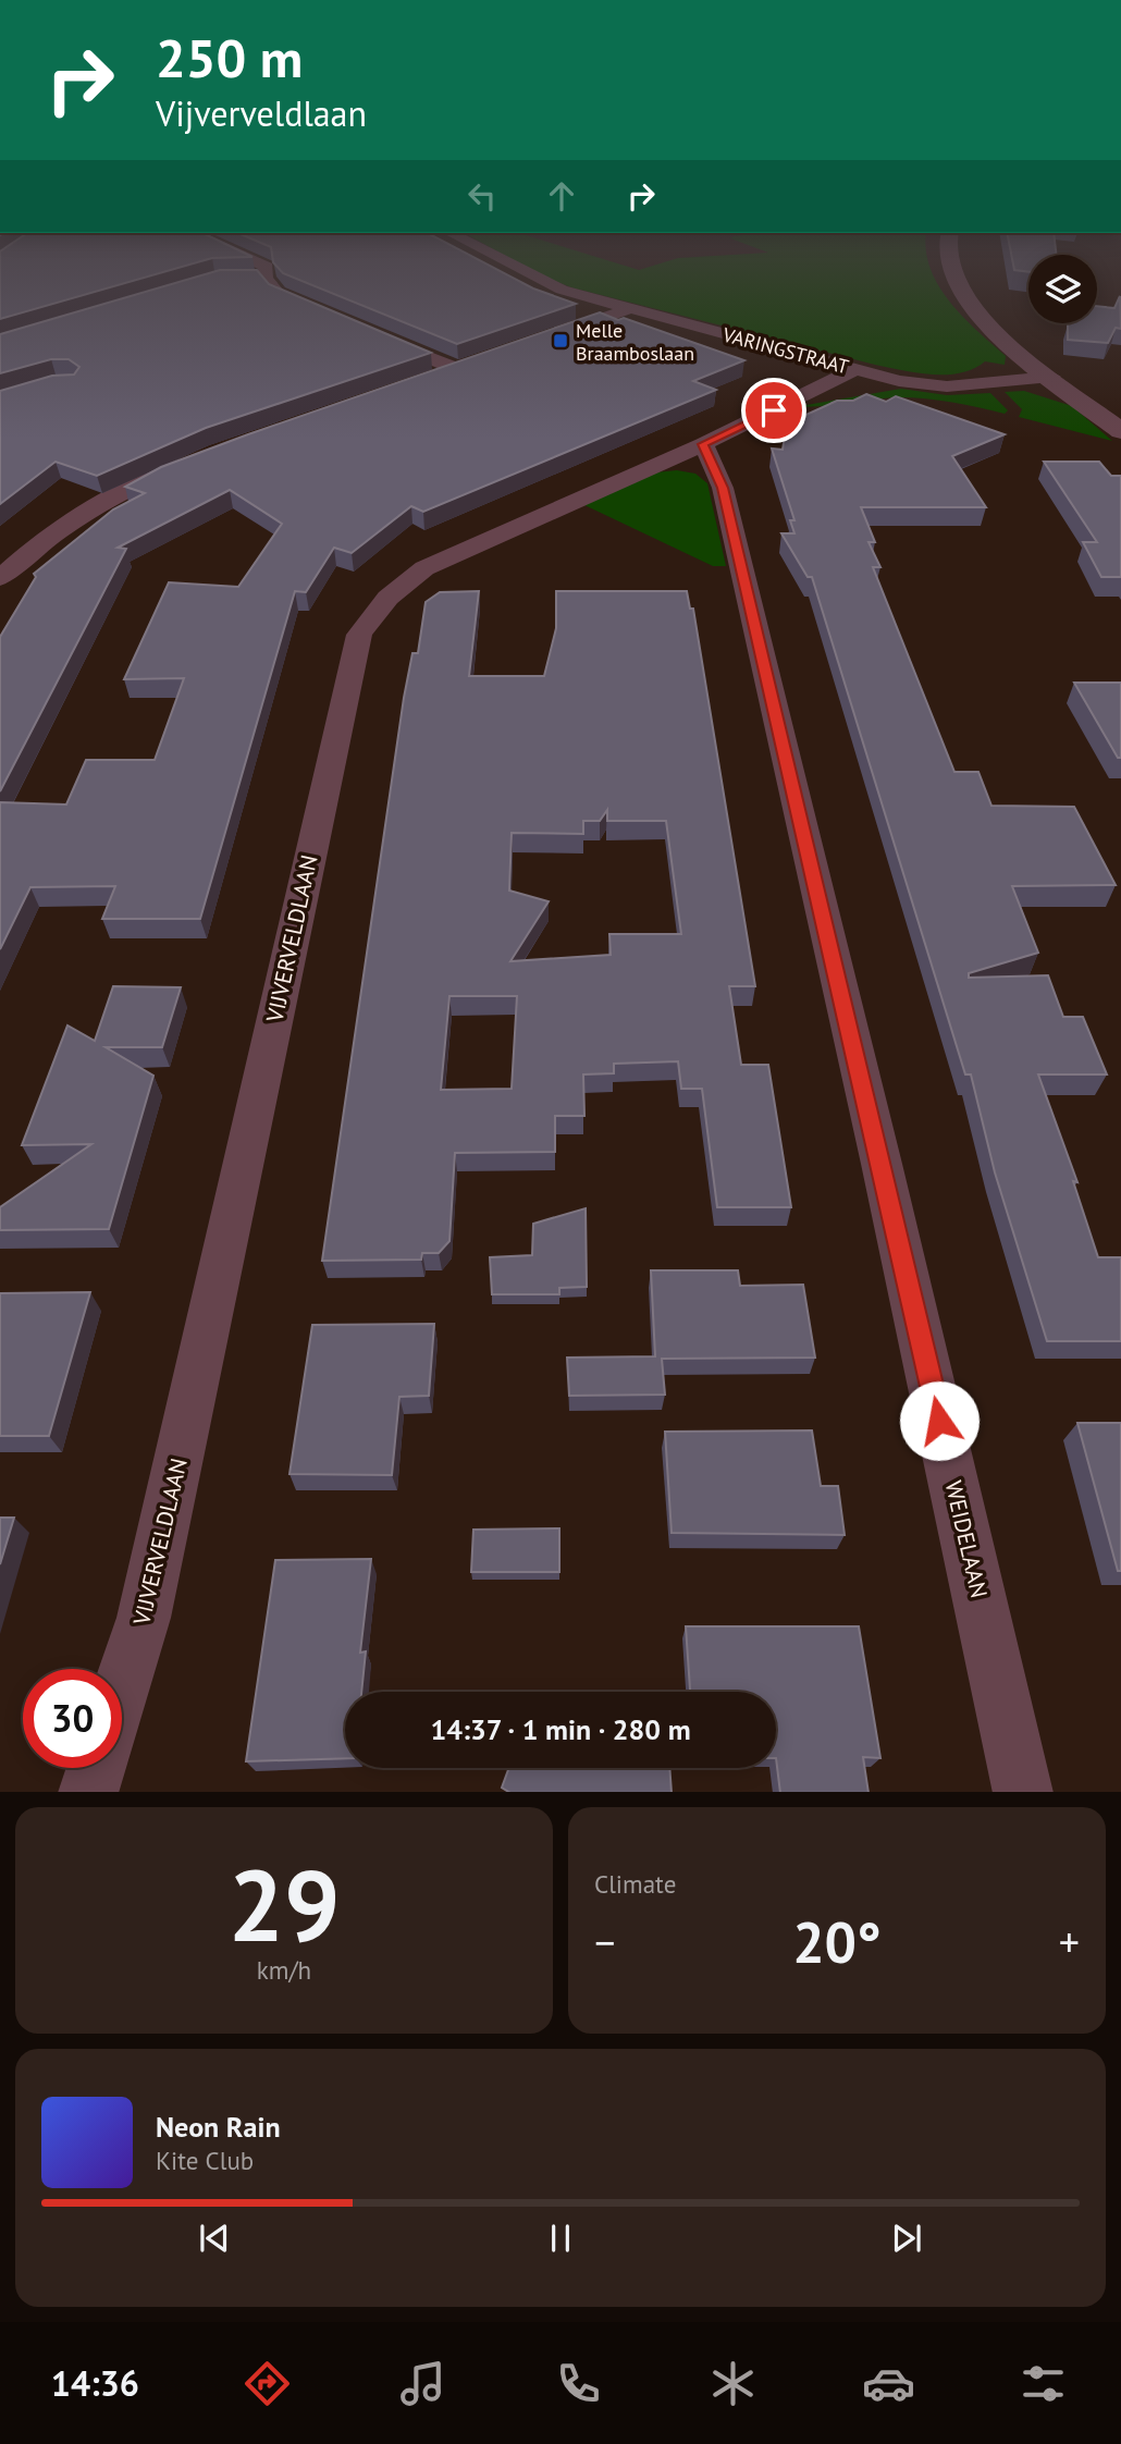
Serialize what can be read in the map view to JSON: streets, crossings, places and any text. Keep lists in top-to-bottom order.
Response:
{
  "streets": {
    "street": ["VARINGSTRAAT", "VIJVERVELDLAAN", "WEIDELAAN"]
  },
  "crossings": [
    ["VARINGSTRAAT", "VIJVERVELDLAAN"],
    ["VIJVERVELDLAAN", "WEIDELAAN"]
  ],
  "places": {
    "transit": ["Melle Braamboslaan"]
  },
  "page": {
    "turn": ["250 m", "Vijverveldlaan"],
    "limit": "30",
    "trip": "14:37 · 1 min · 280 m",
    "tile": [
      ["29", "km/h"],
      "Climate"
    ],
    "heat": ["−", "20°", "+"],
    "song": ["Neon Rain", "Kite Club"],
    "tabs": "14:36"
  }
}
